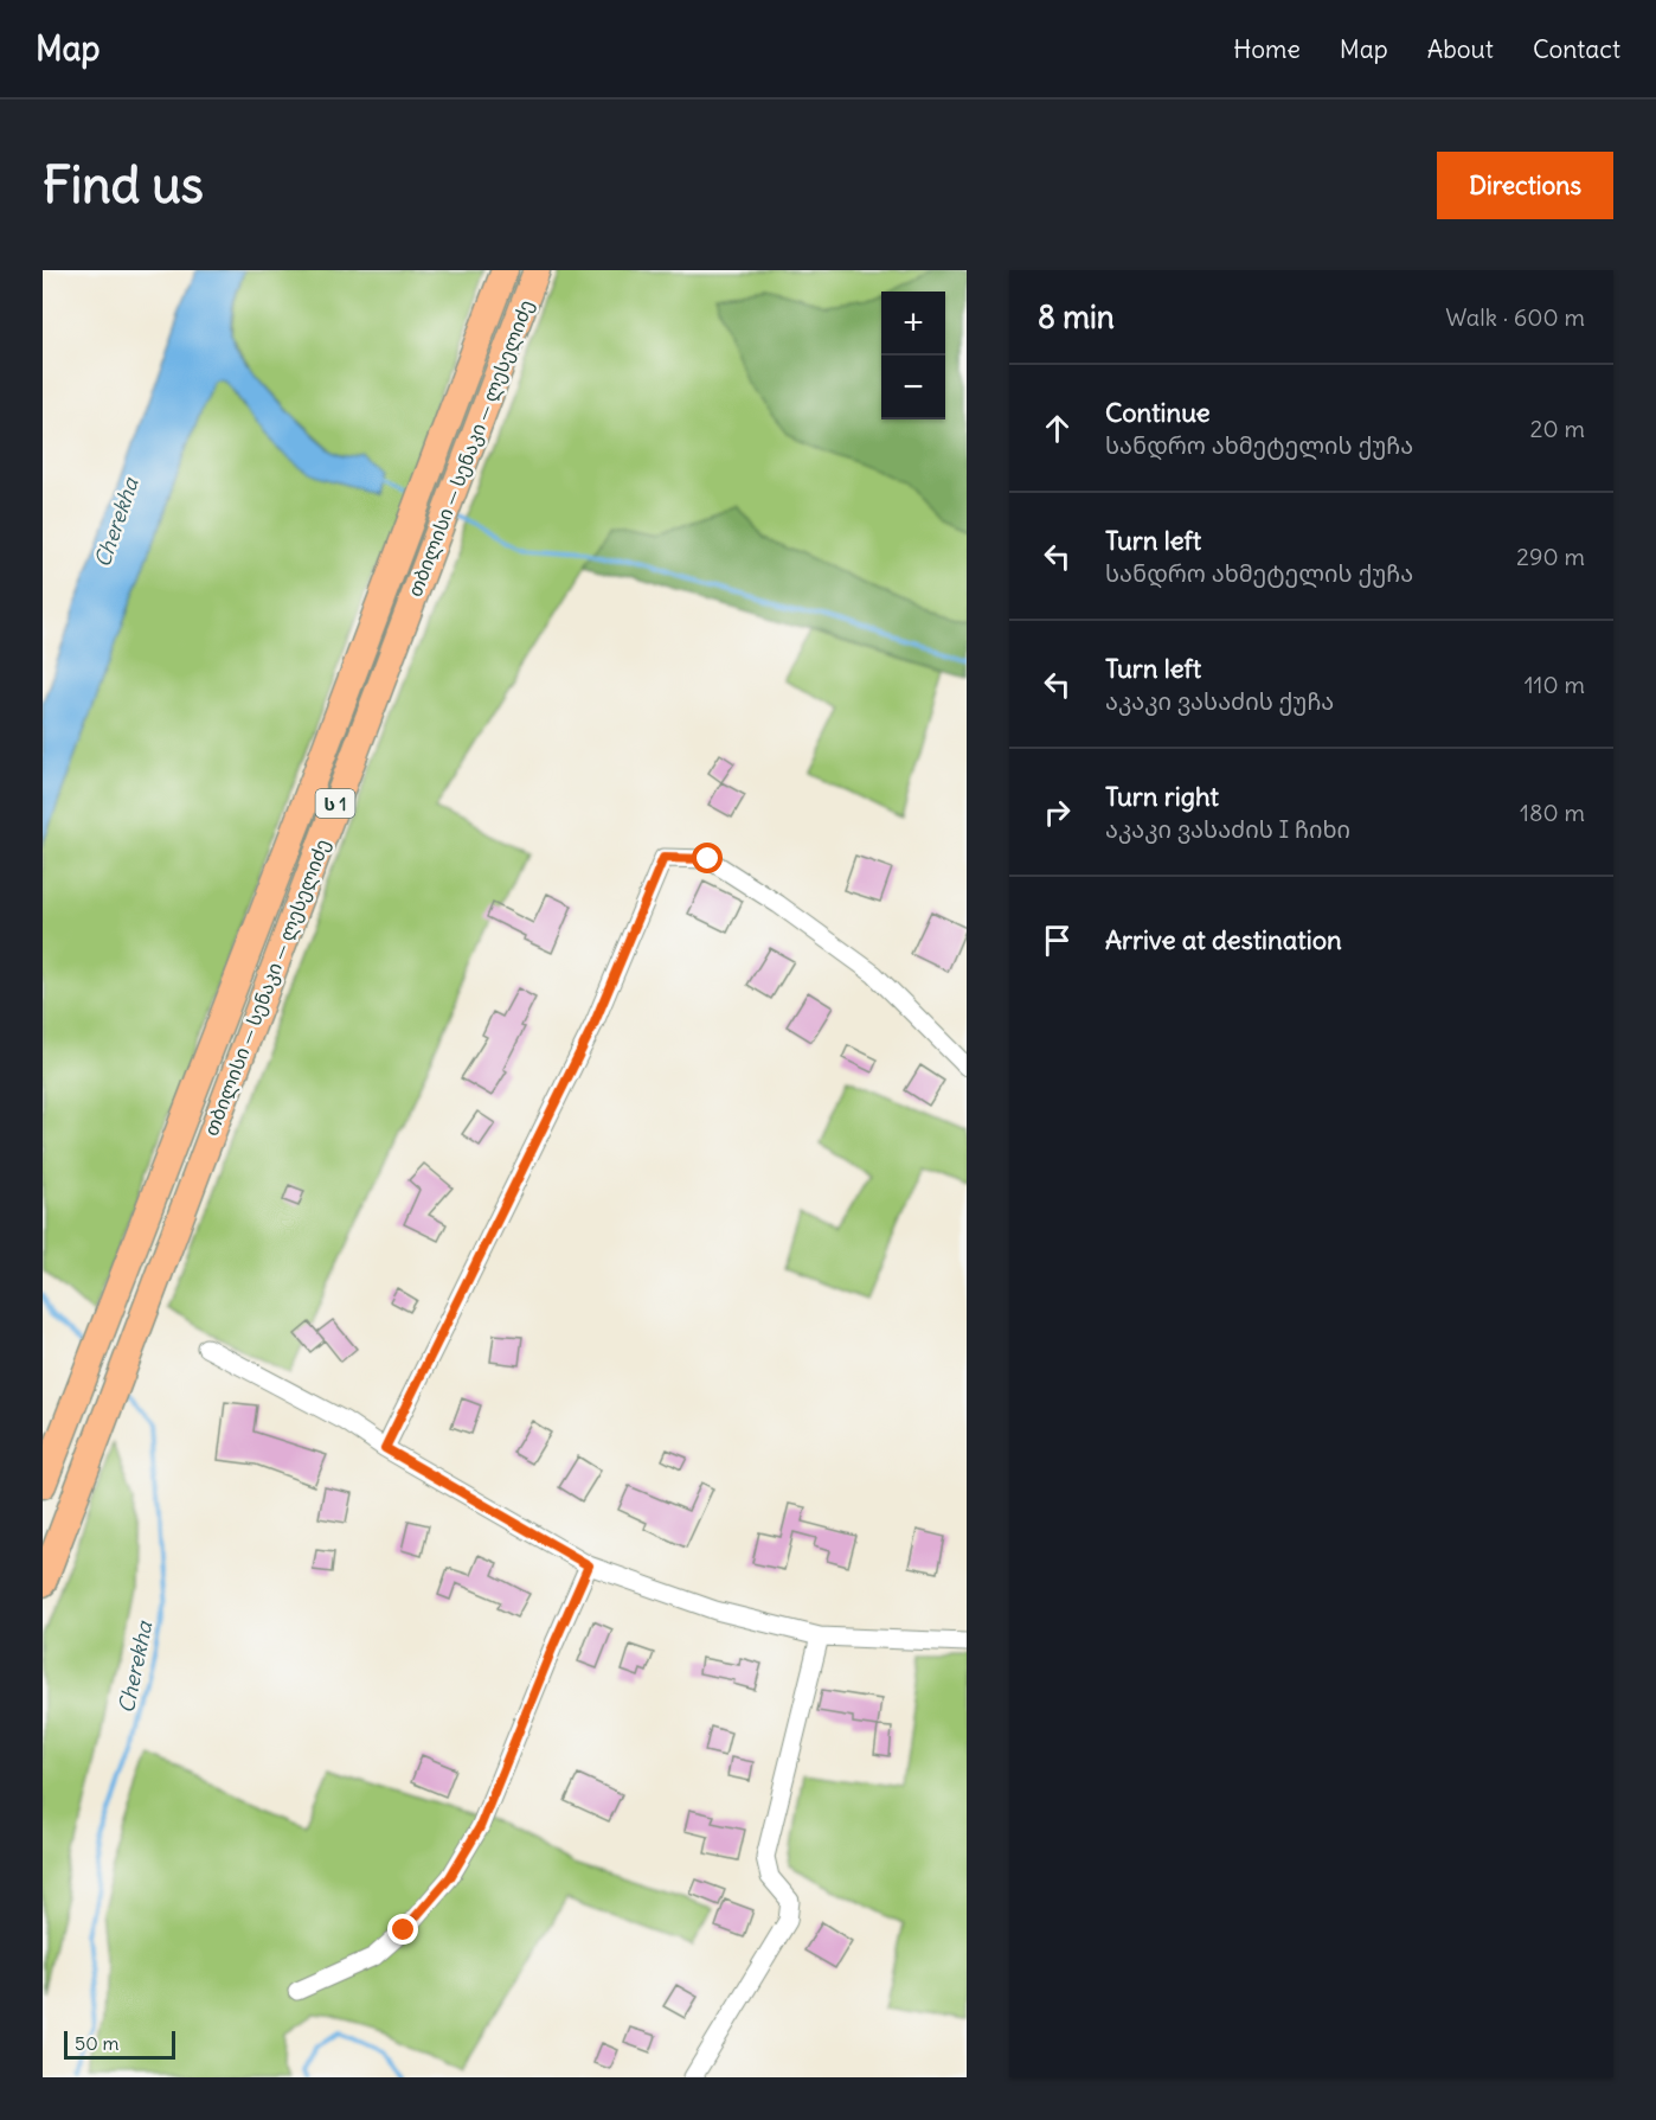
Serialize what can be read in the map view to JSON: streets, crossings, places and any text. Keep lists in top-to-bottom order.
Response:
{
  "streets": {
    "highway": ["თბილისი — სენაკი — ლესელიძე", "ს 1"]
  },
  "water": ["Cherekha"],
  "scale_bar": "50 m",
  "page": {
    "header": "Map",
    "nav": [
      "Home",
      "Map",
      "About",
      "Contact"
    ],
    "buttons": "Directions",
    "title": "Find us",
    "heading": ["8 min", "Walk · 600 m"],
    "map_buttons": ["+", "−"],
    "list": [
      ["Continue", "სანდრო ახმეტელის ქუჩა", "20 m"],
      ["Turn left", "სანდრო ახმეტელის ქუჩა", "290 m"],
      ["Turn left", "აკაკი ვასაძის ქუჩა", "110 m"],
      ["Turn right", "აკაკი ვასაძის I ჩიხი", "180 m"],
      "Arrive at destination"
    ],
    "scale": "50 m"
  }
}
